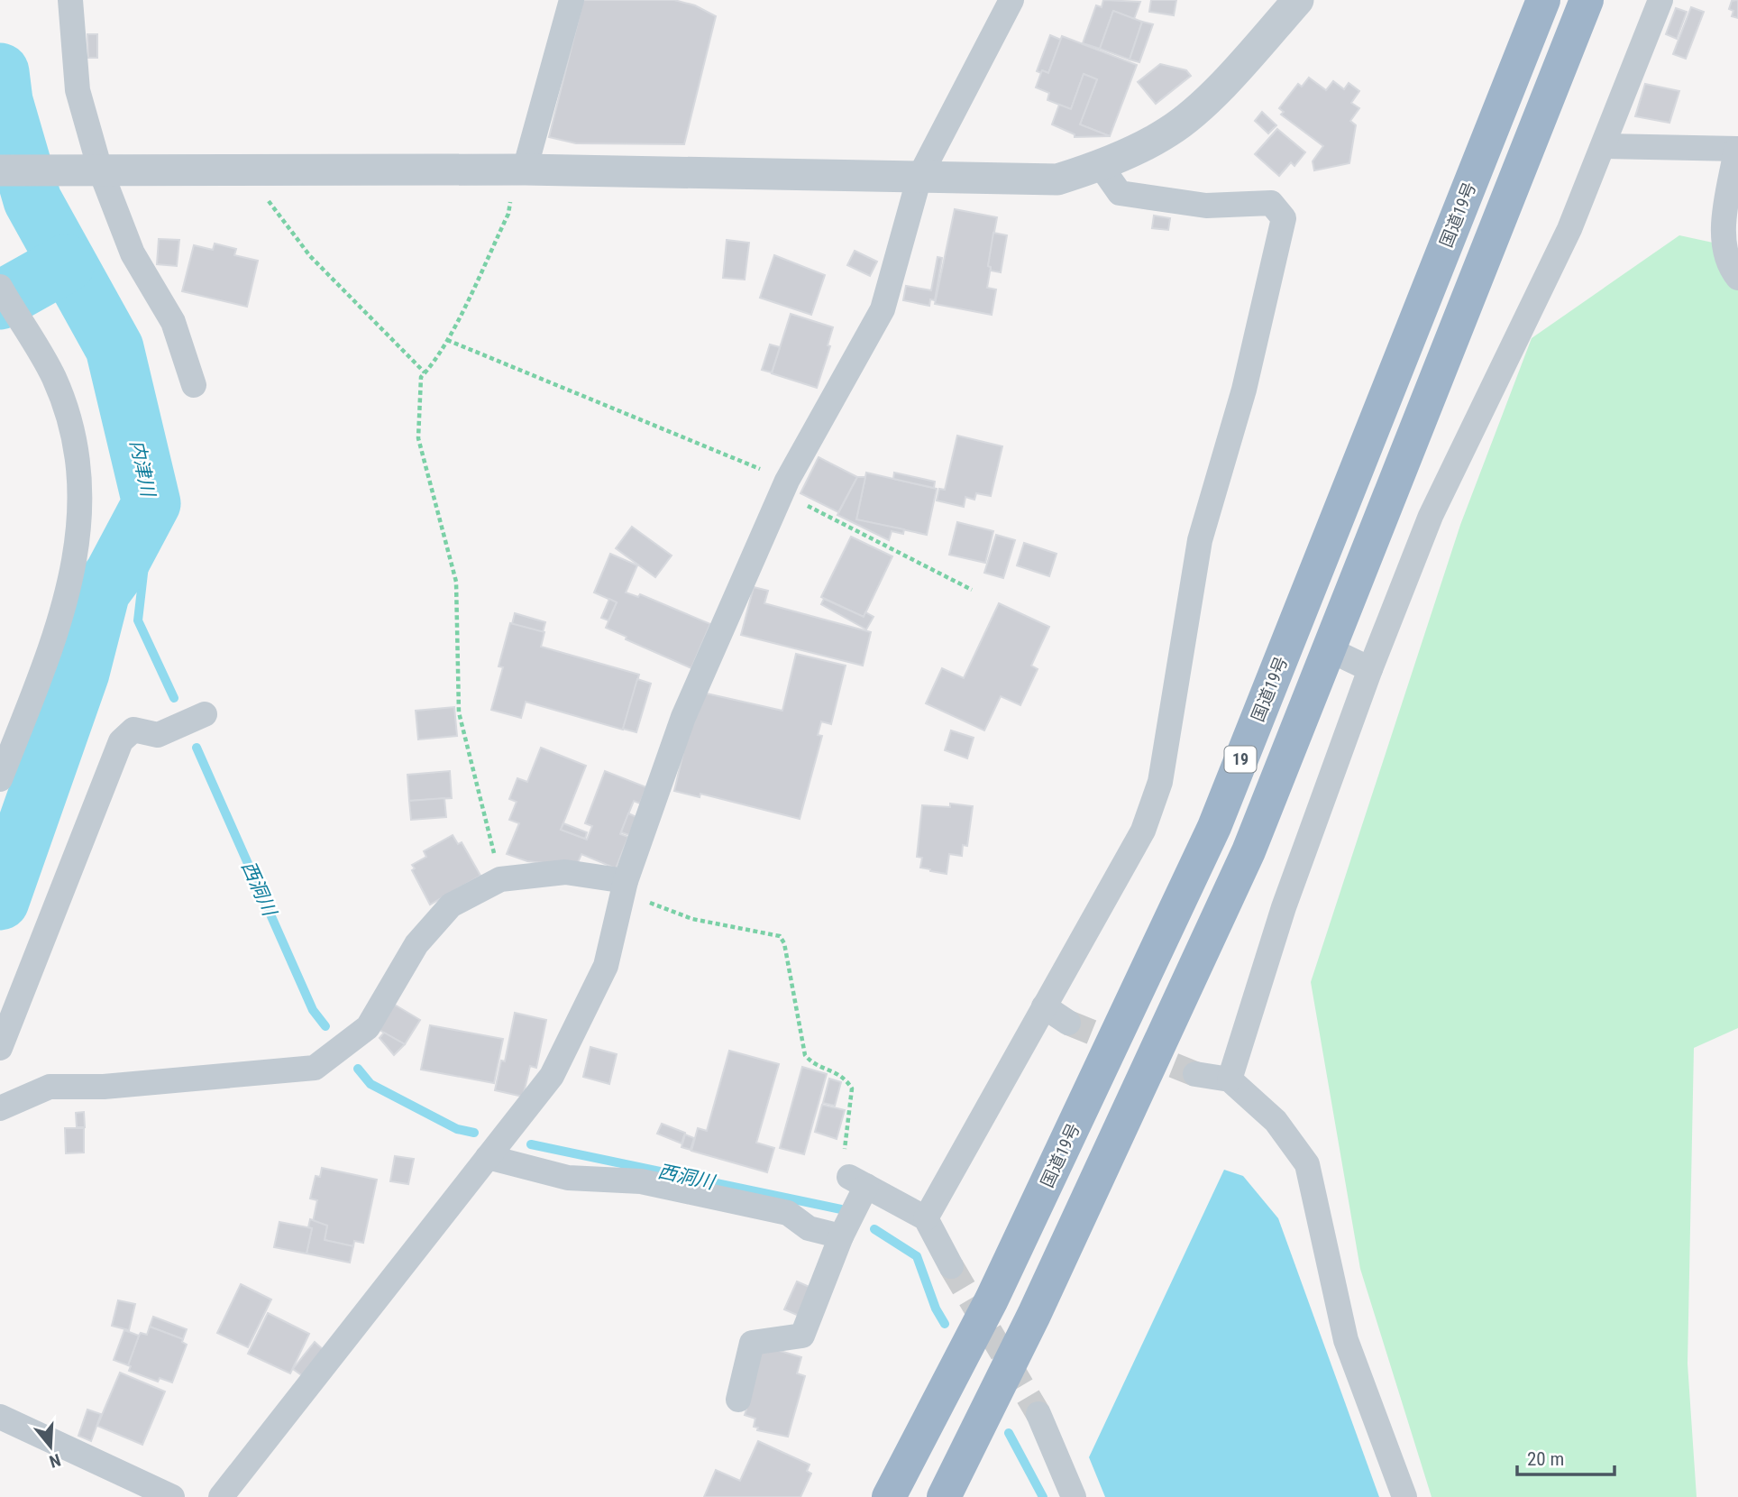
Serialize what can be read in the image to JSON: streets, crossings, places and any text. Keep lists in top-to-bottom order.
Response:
{
  "streets": {
    "highway": ["国道19号", "19"]
  },
  "water": ["内津川", "西洞川"],
  "scale_bar": "20 m",
  "north": "bottom"
}
